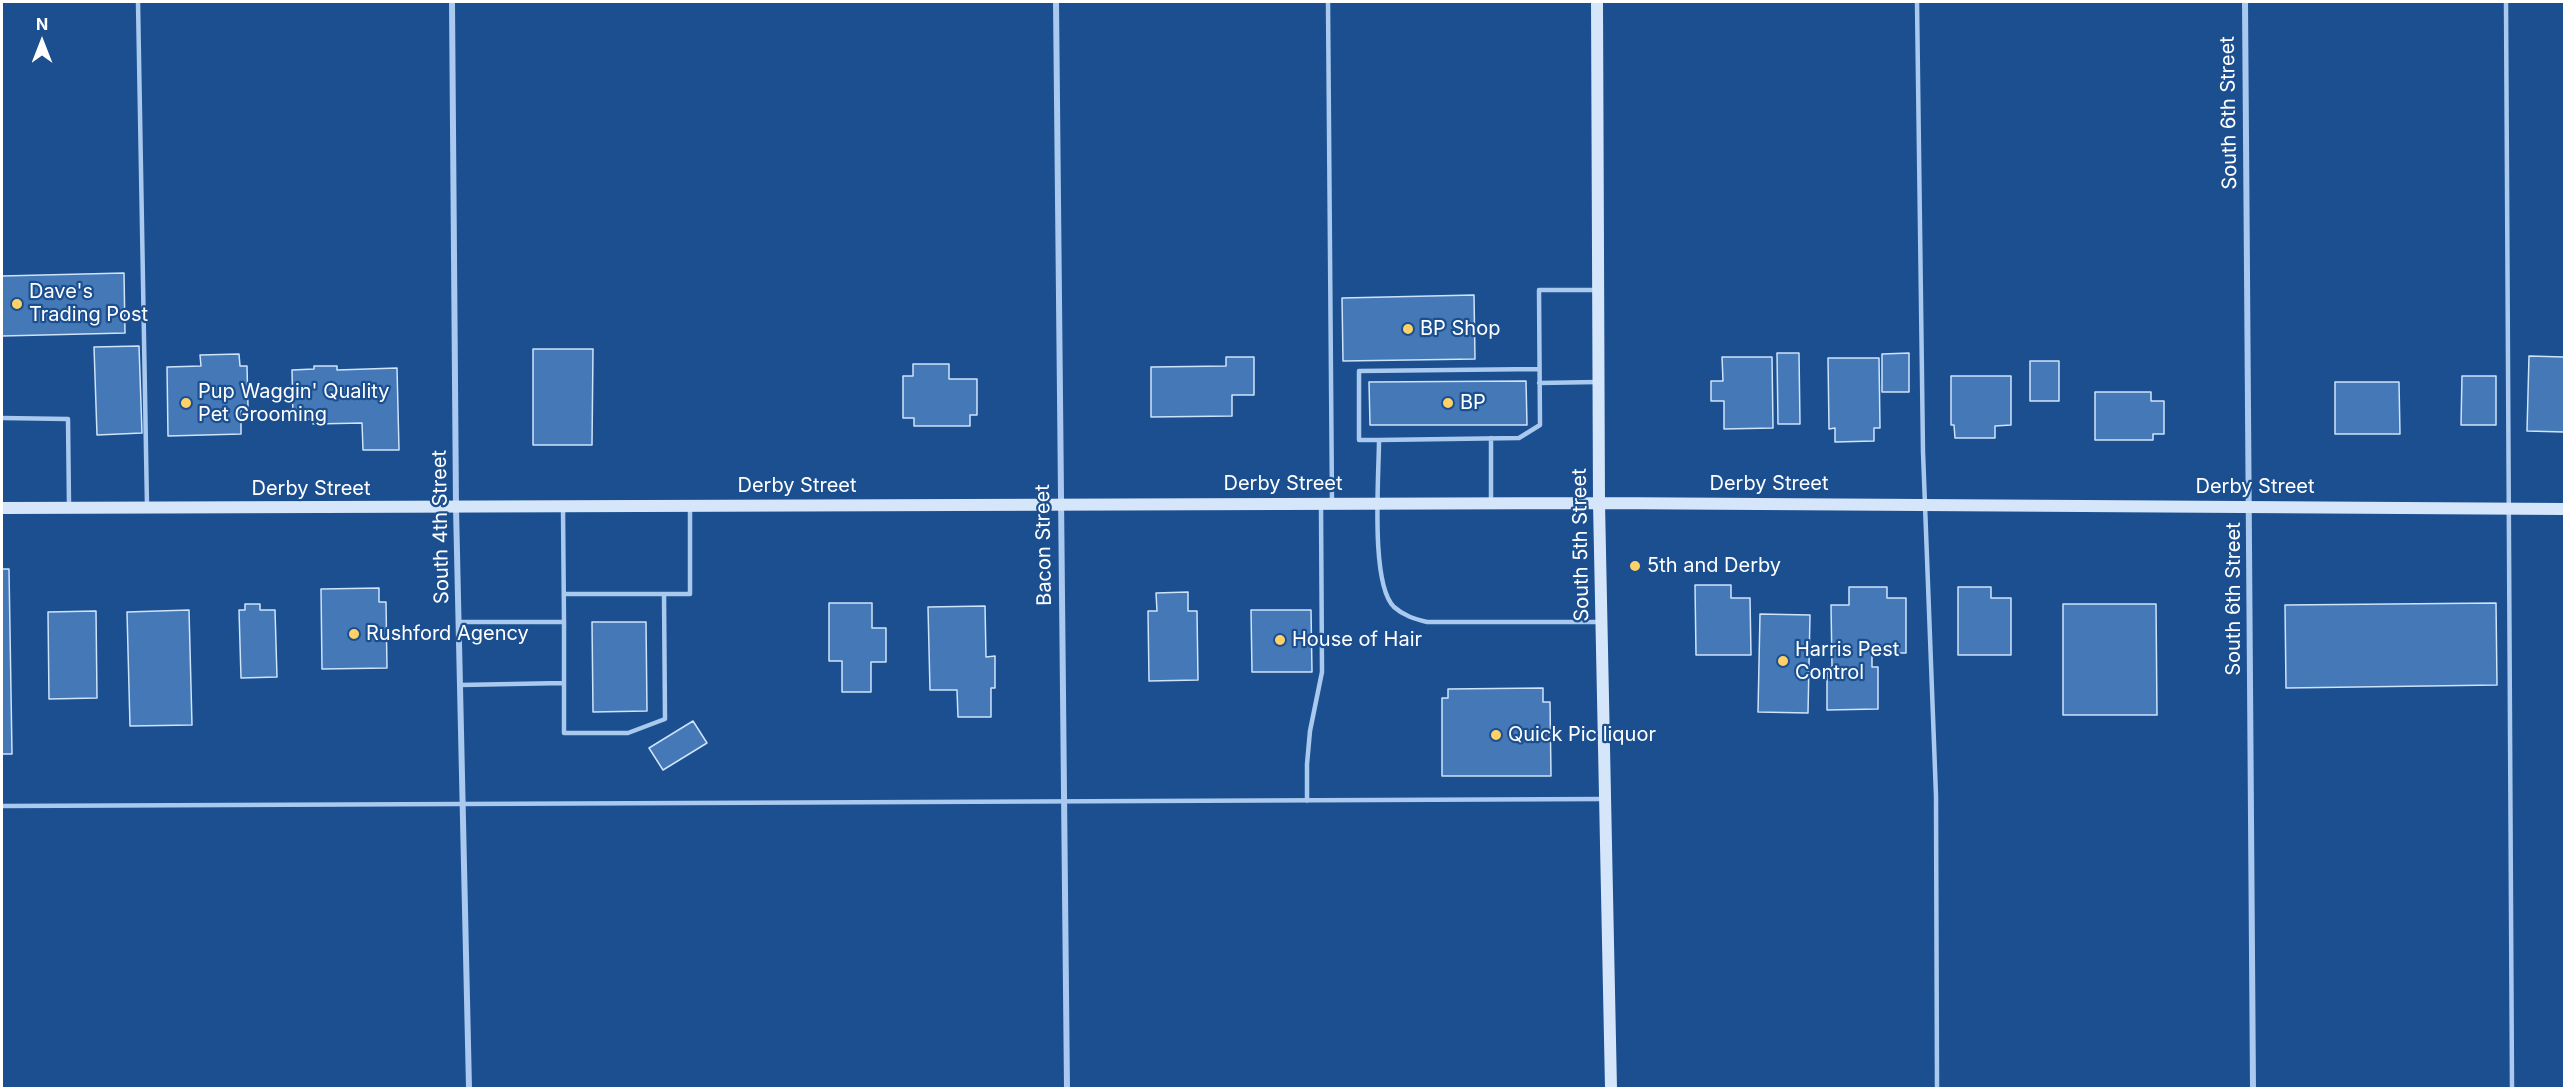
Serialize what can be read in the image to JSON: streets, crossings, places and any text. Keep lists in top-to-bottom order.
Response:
{
  "streets": {
    "main road": ["Derby Street", "South 5th Street"],
    "street": ["South 6th Street", "South 4th Street", "Bacon Street"]
  },
  "crossings": [
    ["South 6th Street", "Derby Street"],
    ["Derby Street", "South 4th Street"],
    ["Derby Street", "Bacon Street"],
    ["Derby Street", "South 5th Street"]
  ],
  "places": [
    "Dave's Trading Post",
    "BP Shop",
    "Pup Waggin' Quality Pet Grooming",
    "BP",
    "5th and Derby",
    "Rushford Agency",
    "House of Hair",
    "Harris Pest Control",
    "Quick Pic liquor"
  ],
  "north": "top"
}
